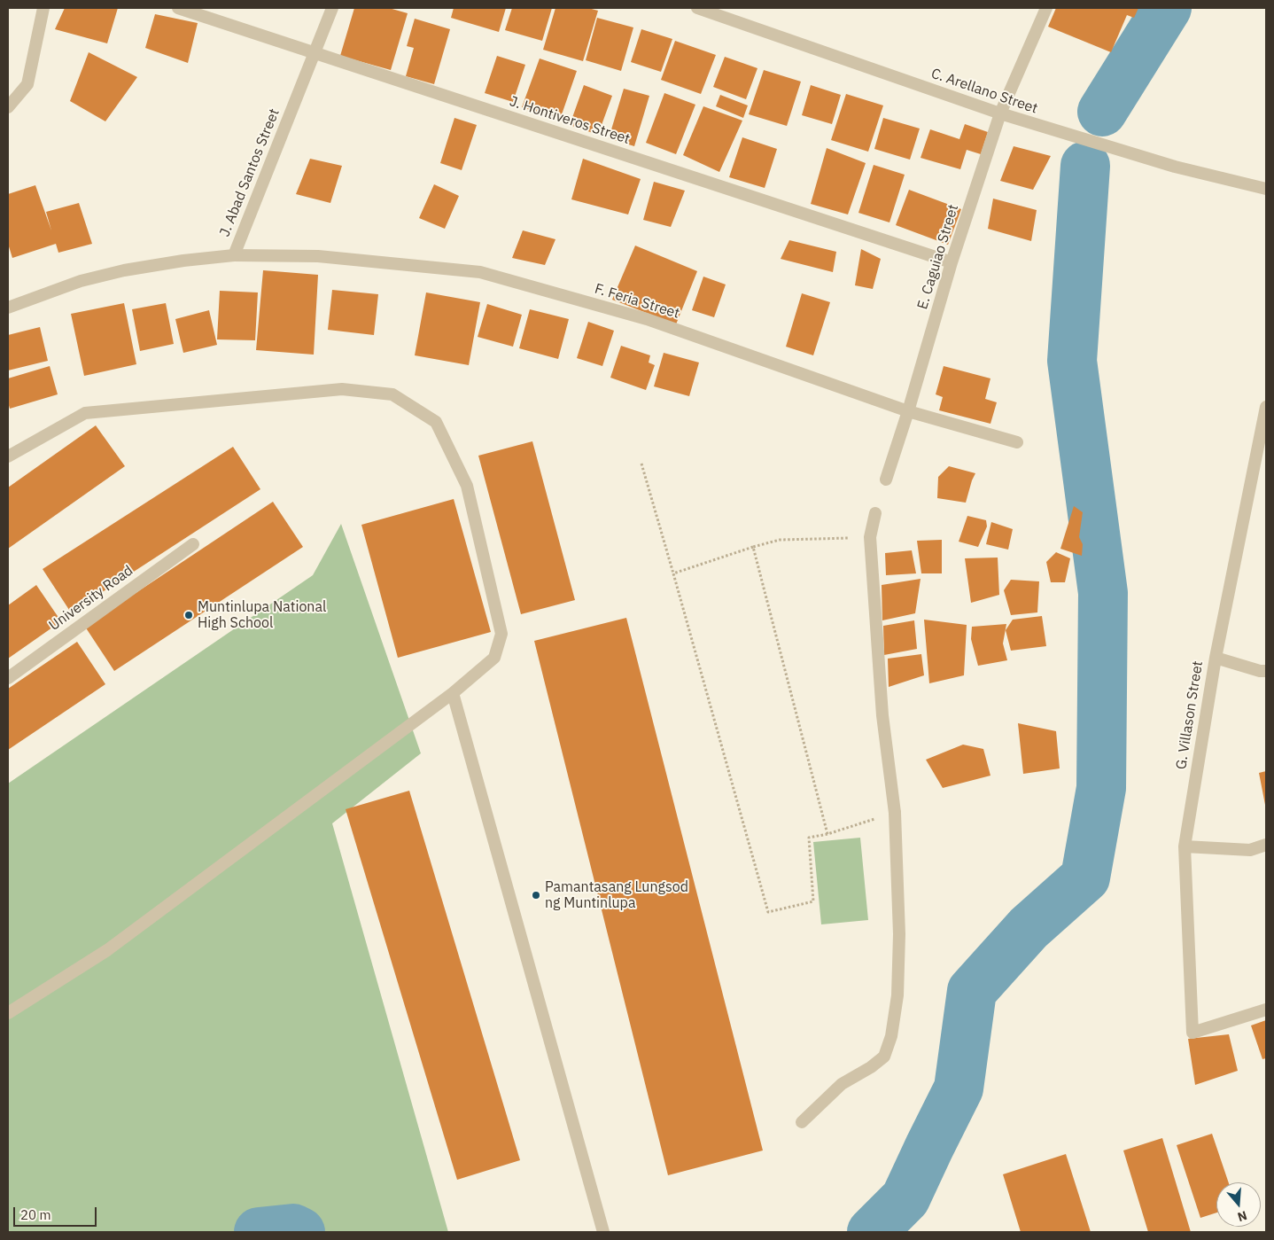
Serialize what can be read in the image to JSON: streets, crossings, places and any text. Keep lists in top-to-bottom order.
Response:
{
  "streets": {
    "street": [
      "C. Arellano Street",
      "J. Hontiveros Street",
      "J. Abad Santos Street",
      "E. Caguiao Street",
      "F. Feria Street",
      "University Road",
      "G. Villason Street"
    ]
  },
  "crossings": [
    ["C. Arellano Street", "E. Caguiao Street"],
    ["J. Hontiveros Street", "J. Abad Santos Street"],
    ["J. Hontiveros Street", "E. Caguiao Street"],
    ["J. Abad Santos Street", "F. Feria Street"],
    ["E. Caguiao Street", "F. Feria Street"]
  ],
  "places": ["Muntinlupa National High School", "Pamantasang Lungsod ng Muntinlupa"],
  "scale_bar": "20 m",
  "north": "bottom"
}
